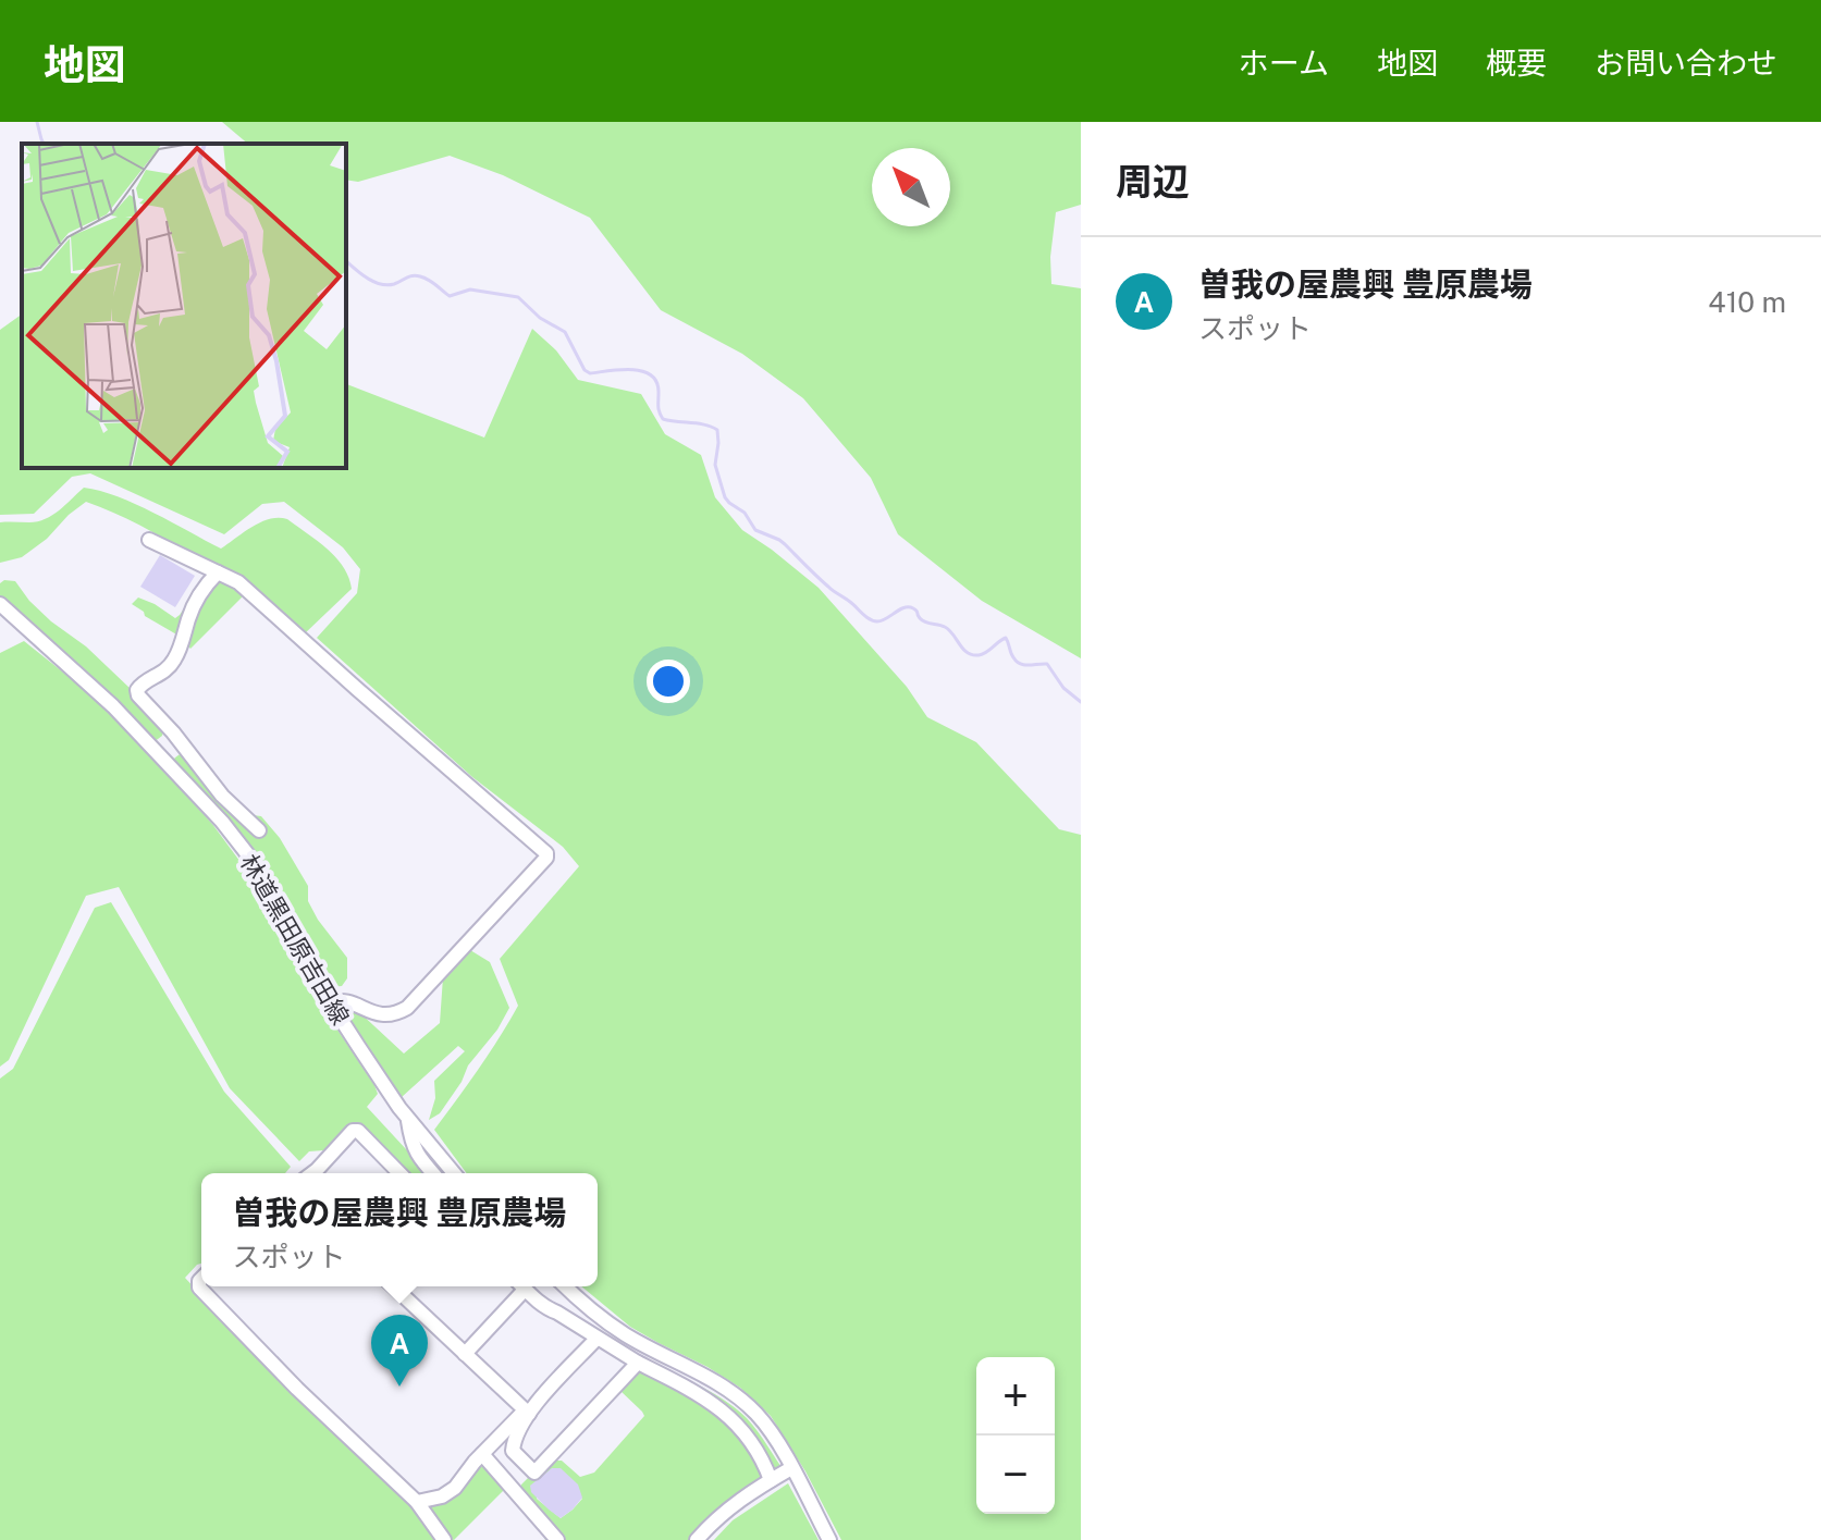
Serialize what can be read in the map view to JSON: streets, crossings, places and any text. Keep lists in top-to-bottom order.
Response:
{
  "streets": {
    "street": ["林道黒田原吉田線"]
  },
  "north": "top left",
  "page": {
    "header": "地図",
    "nav": [
      "ホーム",
      "地図",
      "概要",
      "お問い合わせ"
    ],
    "heading": "周辺",
    "list": [
      {
        "mark": "A",
        "name": "曽我の屋農興 豊原農場",
        "note": "スポット",
        "value": "410 m"
      }
    ],
    "popup": ["曽我の屋農興 豊原農場", "スポット"],
    "pins": "A",
    "map_buttons": ["+", "−"]
  }
}
